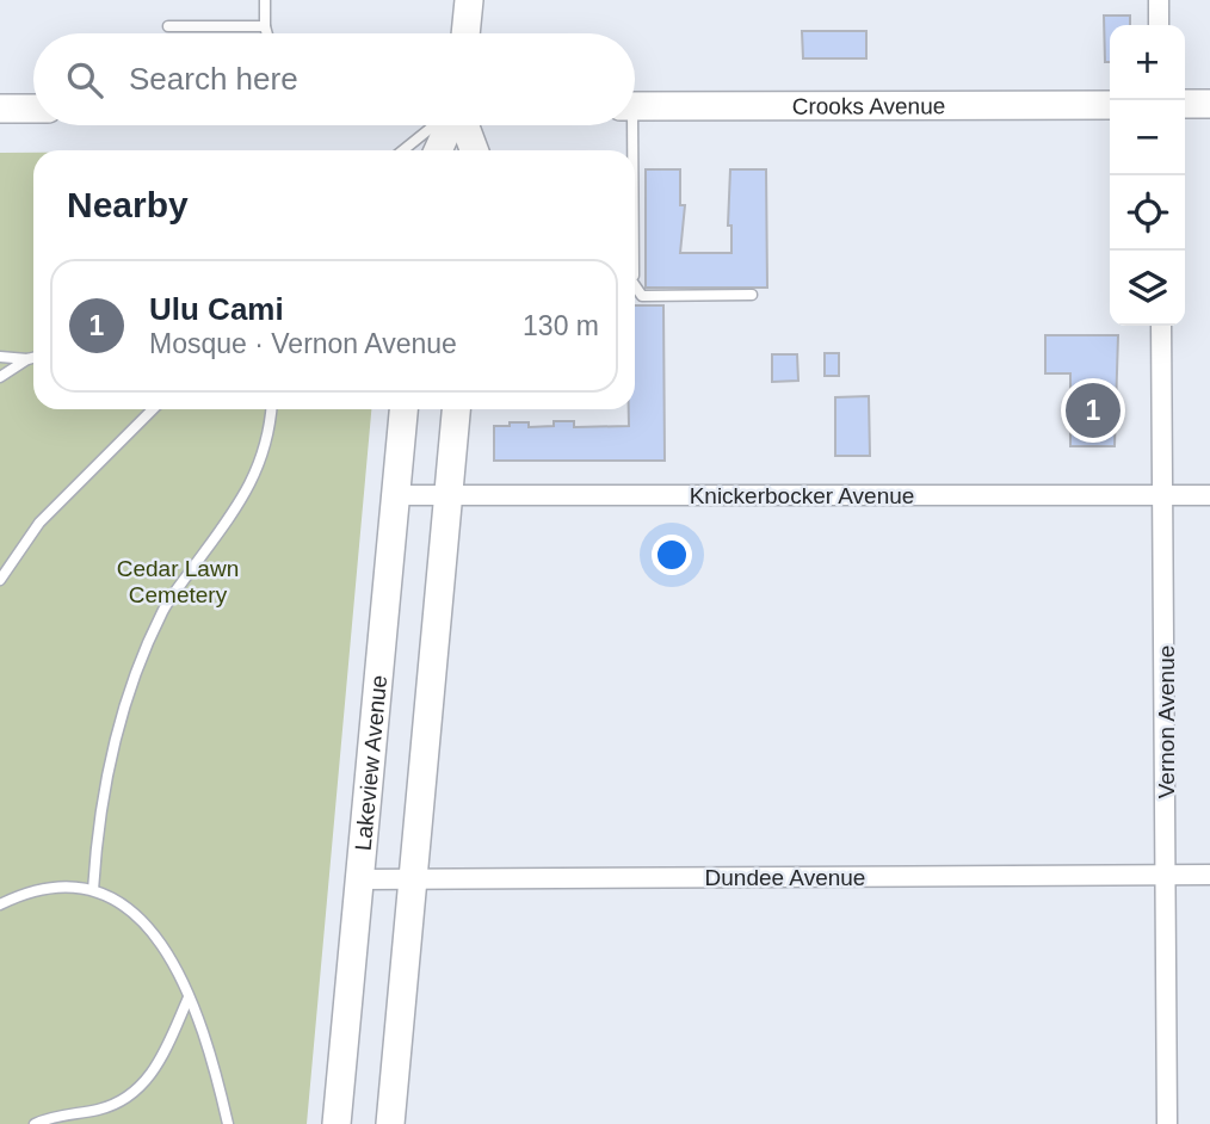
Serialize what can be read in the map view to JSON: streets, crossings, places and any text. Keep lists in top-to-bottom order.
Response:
{
  "streets": {
    "main road": ["Crooks Avenue", "Lakeview Avenue"],
    "street": ["Knickerbocker Avenue", "Vernon Avenue", "Dundee Avenue"]
  },
  "crossings": [
    ["Knickerbocker Avenue", "Vernon Avenue"],
    ["Knickerbocker Avenue", "Lakeview Avenue"],
    ["Vernon Avenue", "Dundee Avenue"],
    ["Lakeview Avenue", "Dundee Avenue"]
  ],
  "parks": ["Cedar Lawn Cemetery"],
  "page": {
    "map_buttons": ["+", "−"],
    "search": "Search here",
    "heading": "Nearby",
    "list": [
      {
        "mark": "1",
        "name": "Ulu Cami",
        "note": "Mosque · Vernon Avenue",
        "value": "130 m"
      }
    ],
    "pins": "1"
  }
}
